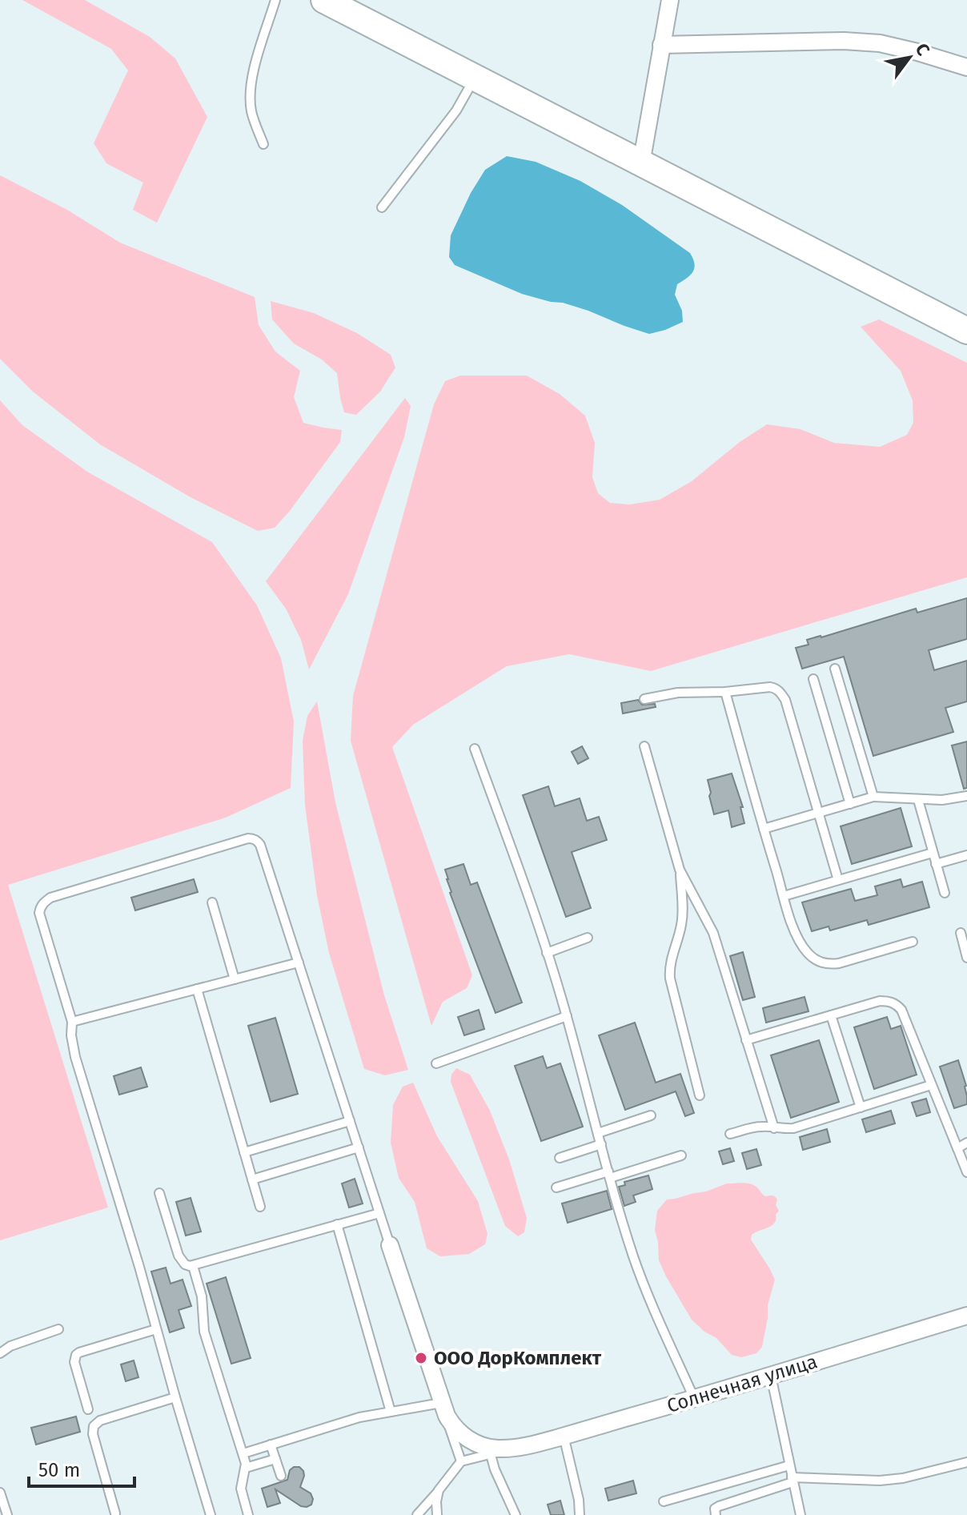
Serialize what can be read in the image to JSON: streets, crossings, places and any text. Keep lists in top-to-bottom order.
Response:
{
  "streets": {
    "street": ["Солнечная улица"]
  },
  "places": ["ООО ДорКомплект"],
  "scale_bar": "50 m",
  "north": "top right"
}
